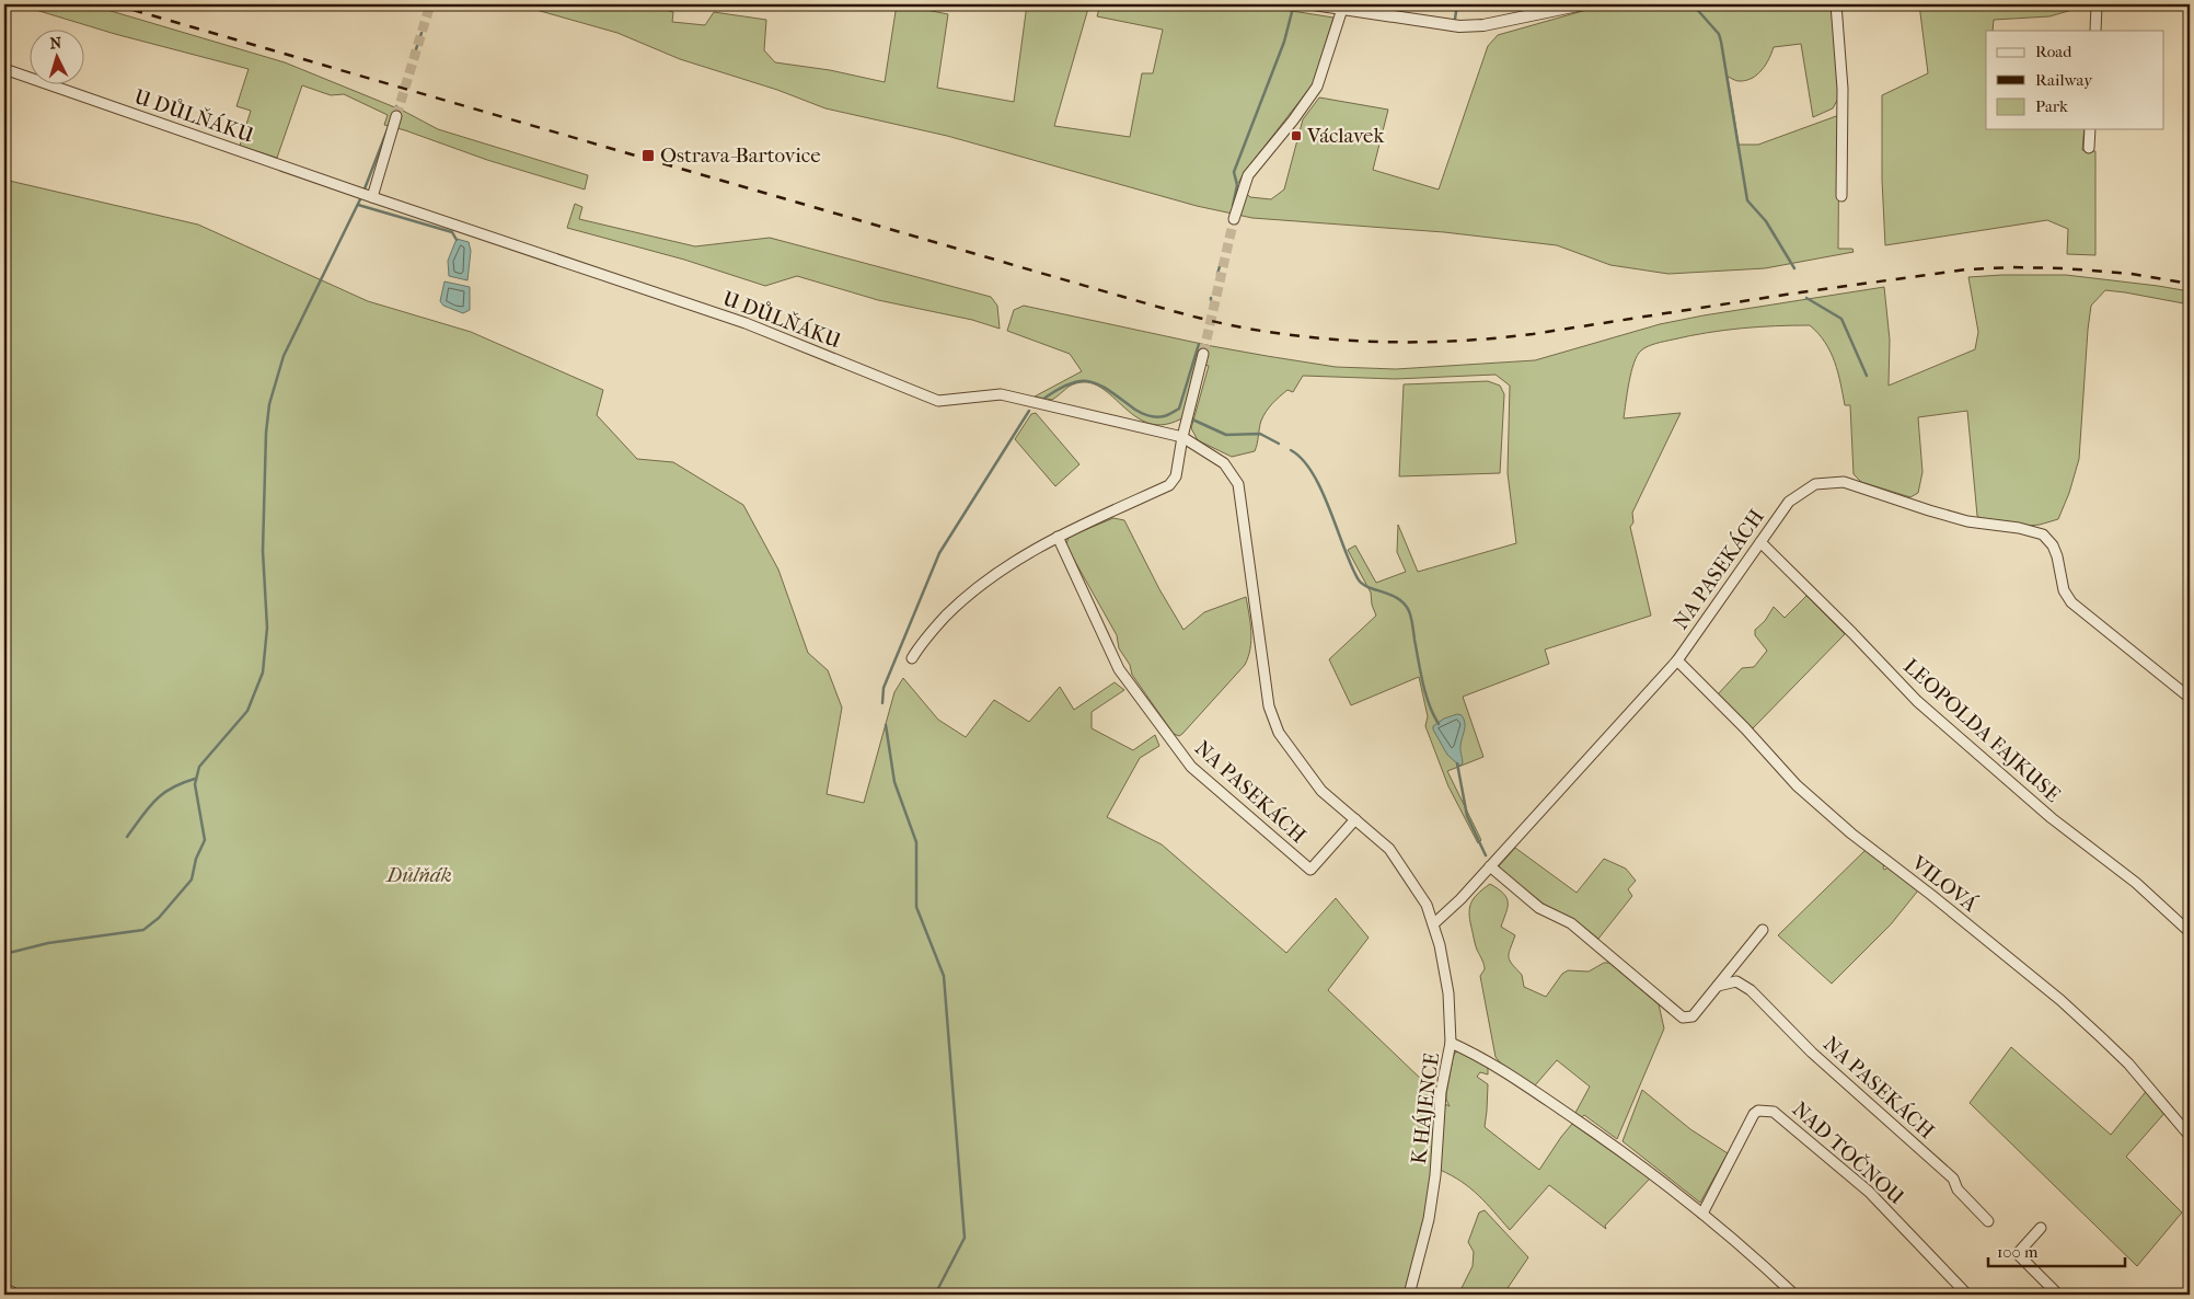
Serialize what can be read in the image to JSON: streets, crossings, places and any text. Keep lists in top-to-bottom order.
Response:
{
  "streets": {
    "street": [
      "U DŮLŇÁKU",
      "NA PASEKÁCH",
      "LEOPOLDA FAJKUSE",
      "VILOVÁ",
      "K HÁJENCE",
      "NAD TOČNOU"
    ]
  },
  "crossings": [
    ["NA PASEKÁCH", "LEOPOLDA FAJKUSE"],
    ["NA PASEKÁCH", "VILOVÁ"],
    ["NA PASEKÁCH", "K HÁJENCE"]
  ],
  "parks": ["Důlňák"],
  "places": {
    "transit": ["Václavek", "Ostrava-Bartovice"]
  },
  "legend": ["Road", "Railway", "Park"],
  "scale_bar": "100 m",
  "north": "top"
}
